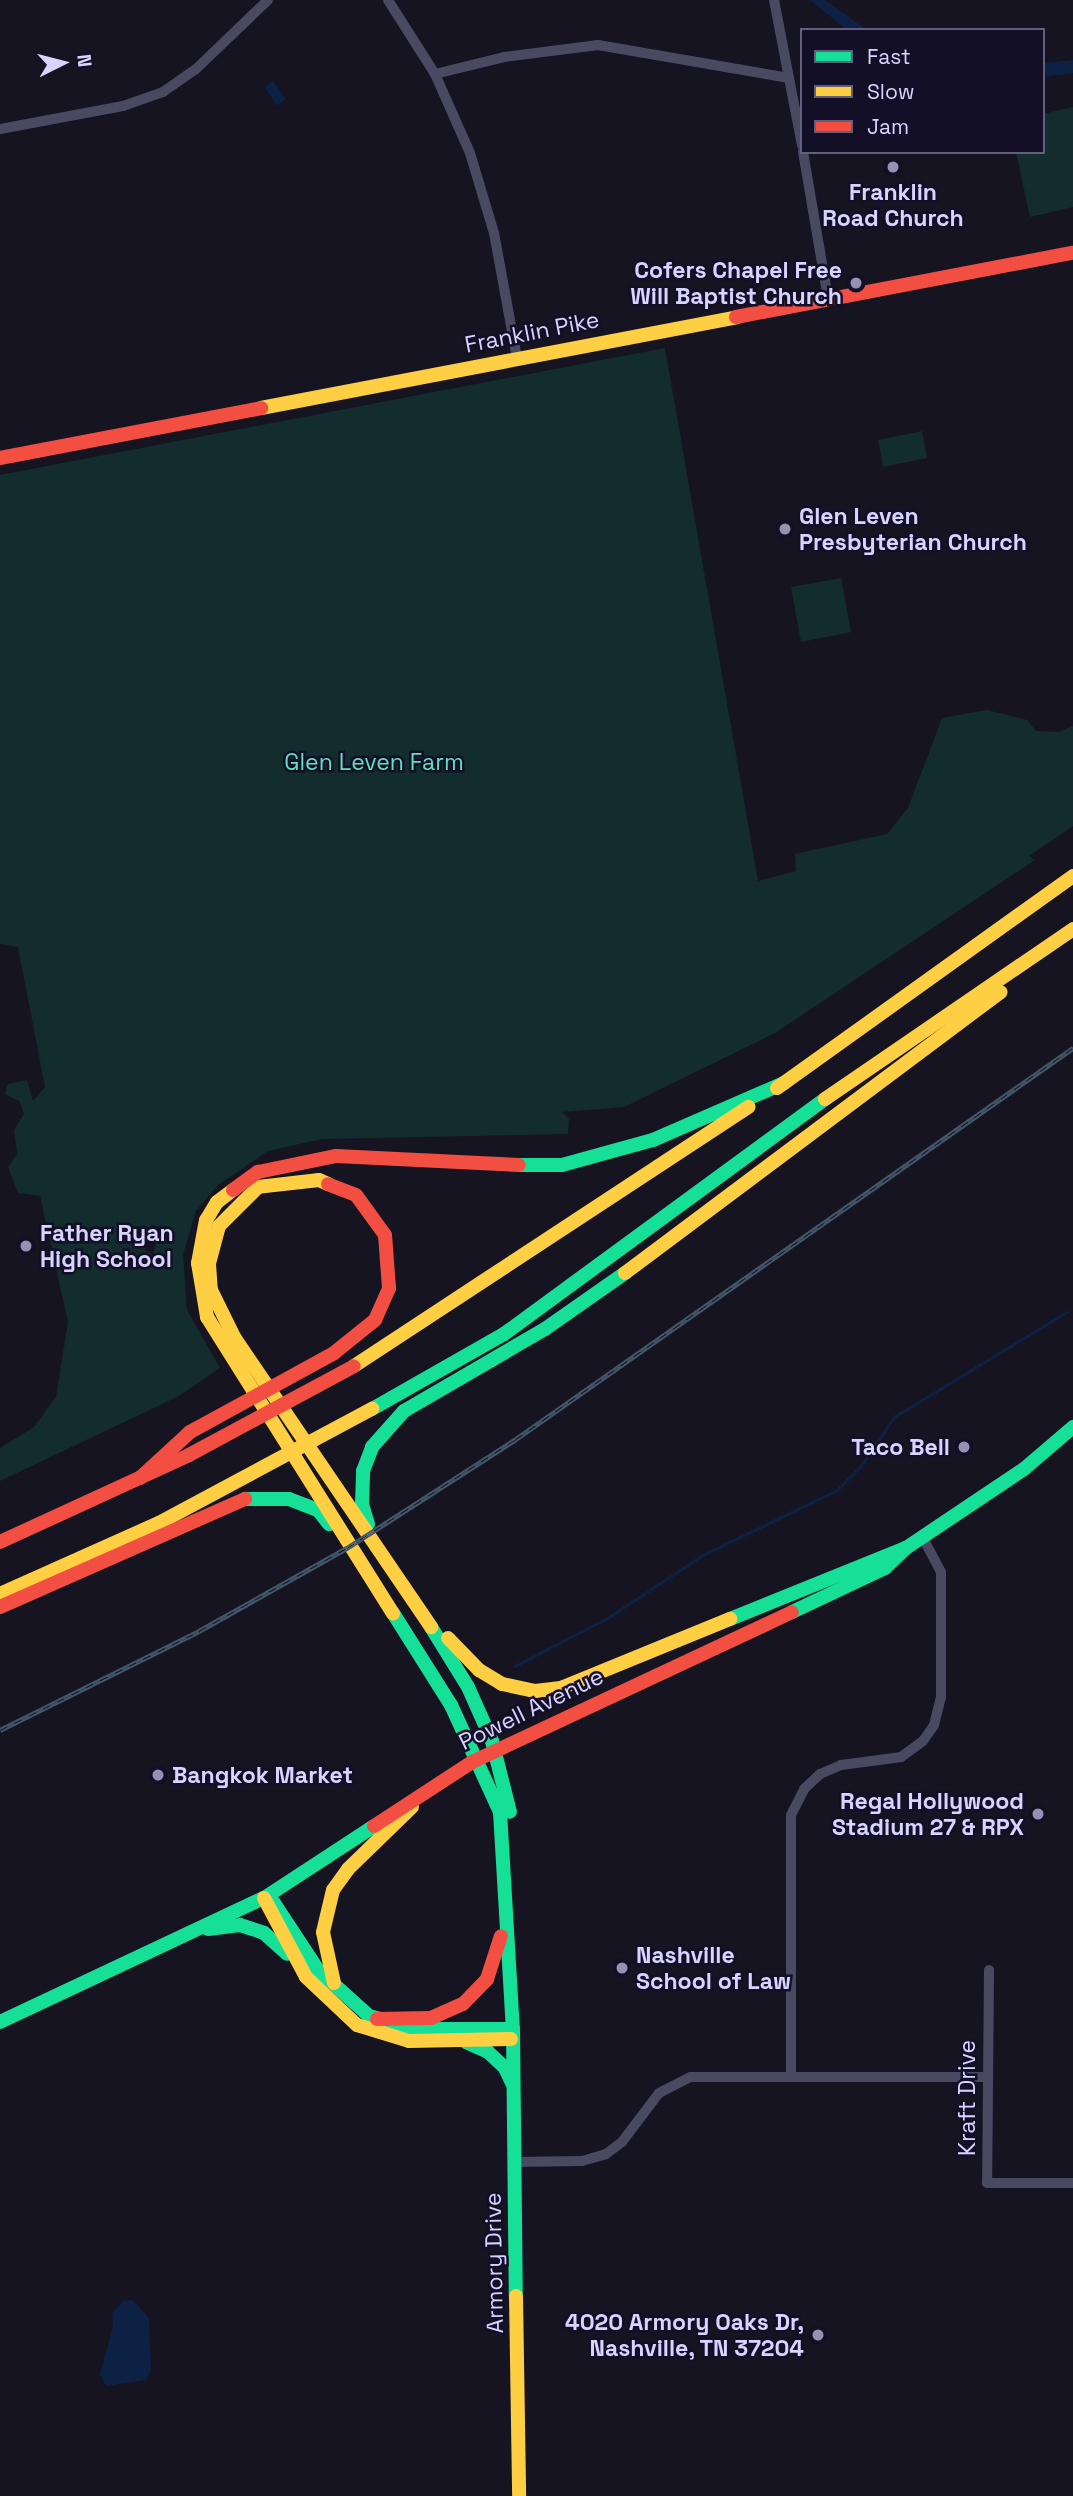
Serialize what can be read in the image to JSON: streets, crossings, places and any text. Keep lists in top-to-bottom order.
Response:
{
  "streets": {
    "main road": ["Franklin Pike", "Powell Avenue", "Armory Drive"],
    "street": ["Kraft Drive"]
  },
  "parks": ["Glen Leven Farm"],
  "places": [
    "Franklin Road Church",
    "Cofers Chapel Free Will Baptist Church",
    "Glen Leven Presbyterian Church",
    "Father Ryan High School",
    "Taco Bell",
    "Bangkok Market",
    "Regal Hollywood Stadium 27 & RPX",
    "Nashville School of Law",
    "4020 Armory Oaks Dr, Nashville, TN 37204"
  ],
  "legend": ["Fast", "Slow", "Jam"],
  "north": "right"
}
